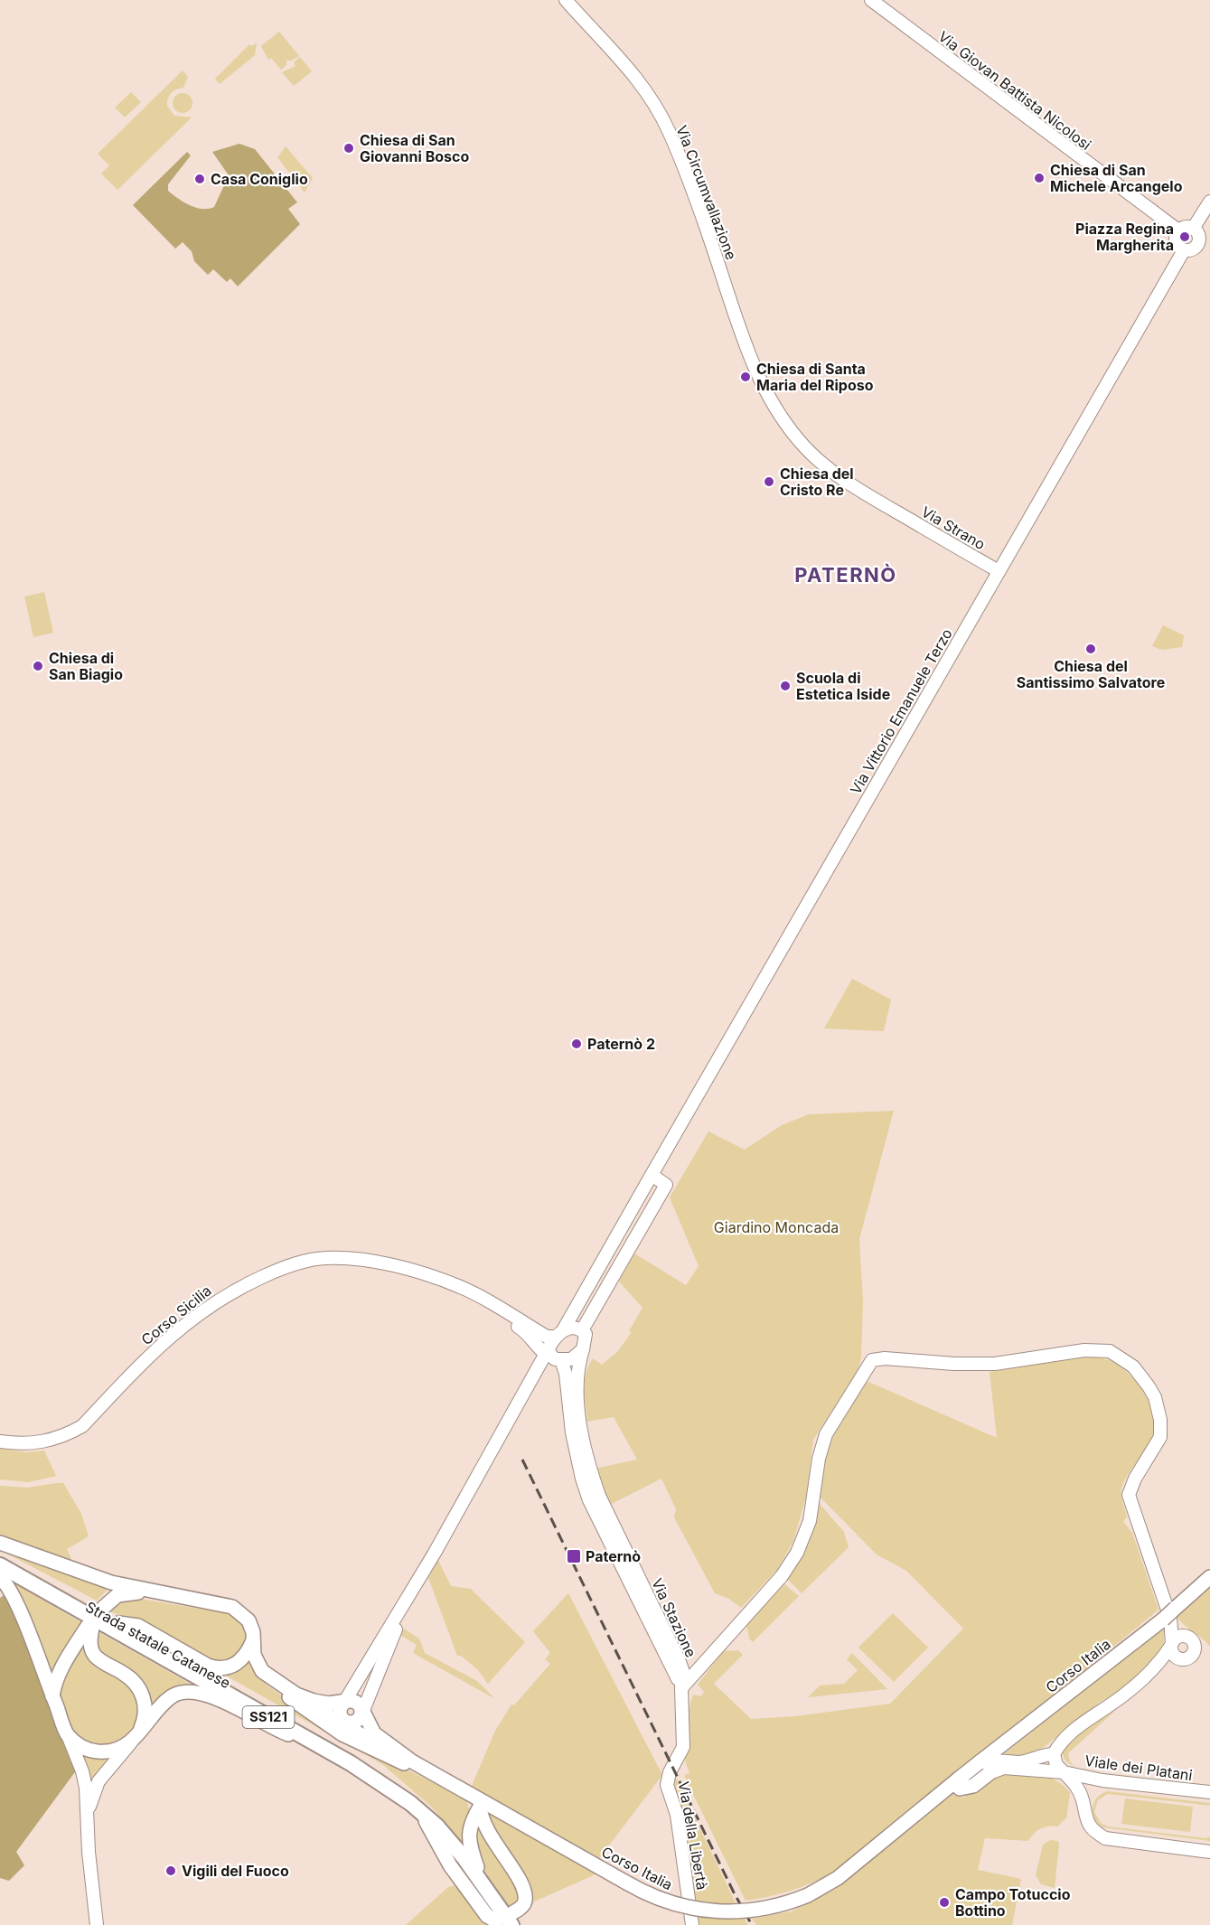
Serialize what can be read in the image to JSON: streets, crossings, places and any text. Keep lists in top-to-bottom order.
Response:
{
  "streets": {
    "main road": ["Strada statale Catanese", "Corso Italia", "SS121"],
    "street": [
      "Via Giovan Battista Nicolosi",
      "Via Circumvallazione",
      "Via Strano",
      "Via Vittorio Emanuele Terzo",
      "Corso Sicilia",
      "Via Stazione",
      "Viale dei Platani",
      "Via della Libertà"
    ]
  },
  "crossings": [
    ["Via Giovan Battista Nicolosi", "Via Vittorio Emanuele Terzo"],
    ["Via Circumvallazione", "Via Strano"],
    ["Via Strano", "Via Vittorio Emanuele Terzo"],
    ["Via Vittorio Emanuele Terzo", "Via Stazione"],
    ["Via Stazione", "Via della Libertà"],
    ["Corso Italia", "Viale dei Platani"]
  ],
  "districts": ["PATERNÒ"],
  "parks": ["Giardino Moncada"],
  "places": {
    "other": [
      "Chiesa di San Giovanni Bosco",
      "Chiesa di San Michele Arcangelo",
      "Casa Coniglio",
      "Piazza Regina Margherita",
      "Chiesa di Santa Maria del Riposo",
      "Chiesa del Cristo Re",
      "Chiesa del Santissimo Salvatore",
      "Chiesa di San Biagio",
      "Scuola di Estetica Iside",
      "Paternò 2",
      "Vigili del Fuoco",
      "Campo Totuccio Bottino"
    ],
    "transit": ["Paternò"]
  }
}
